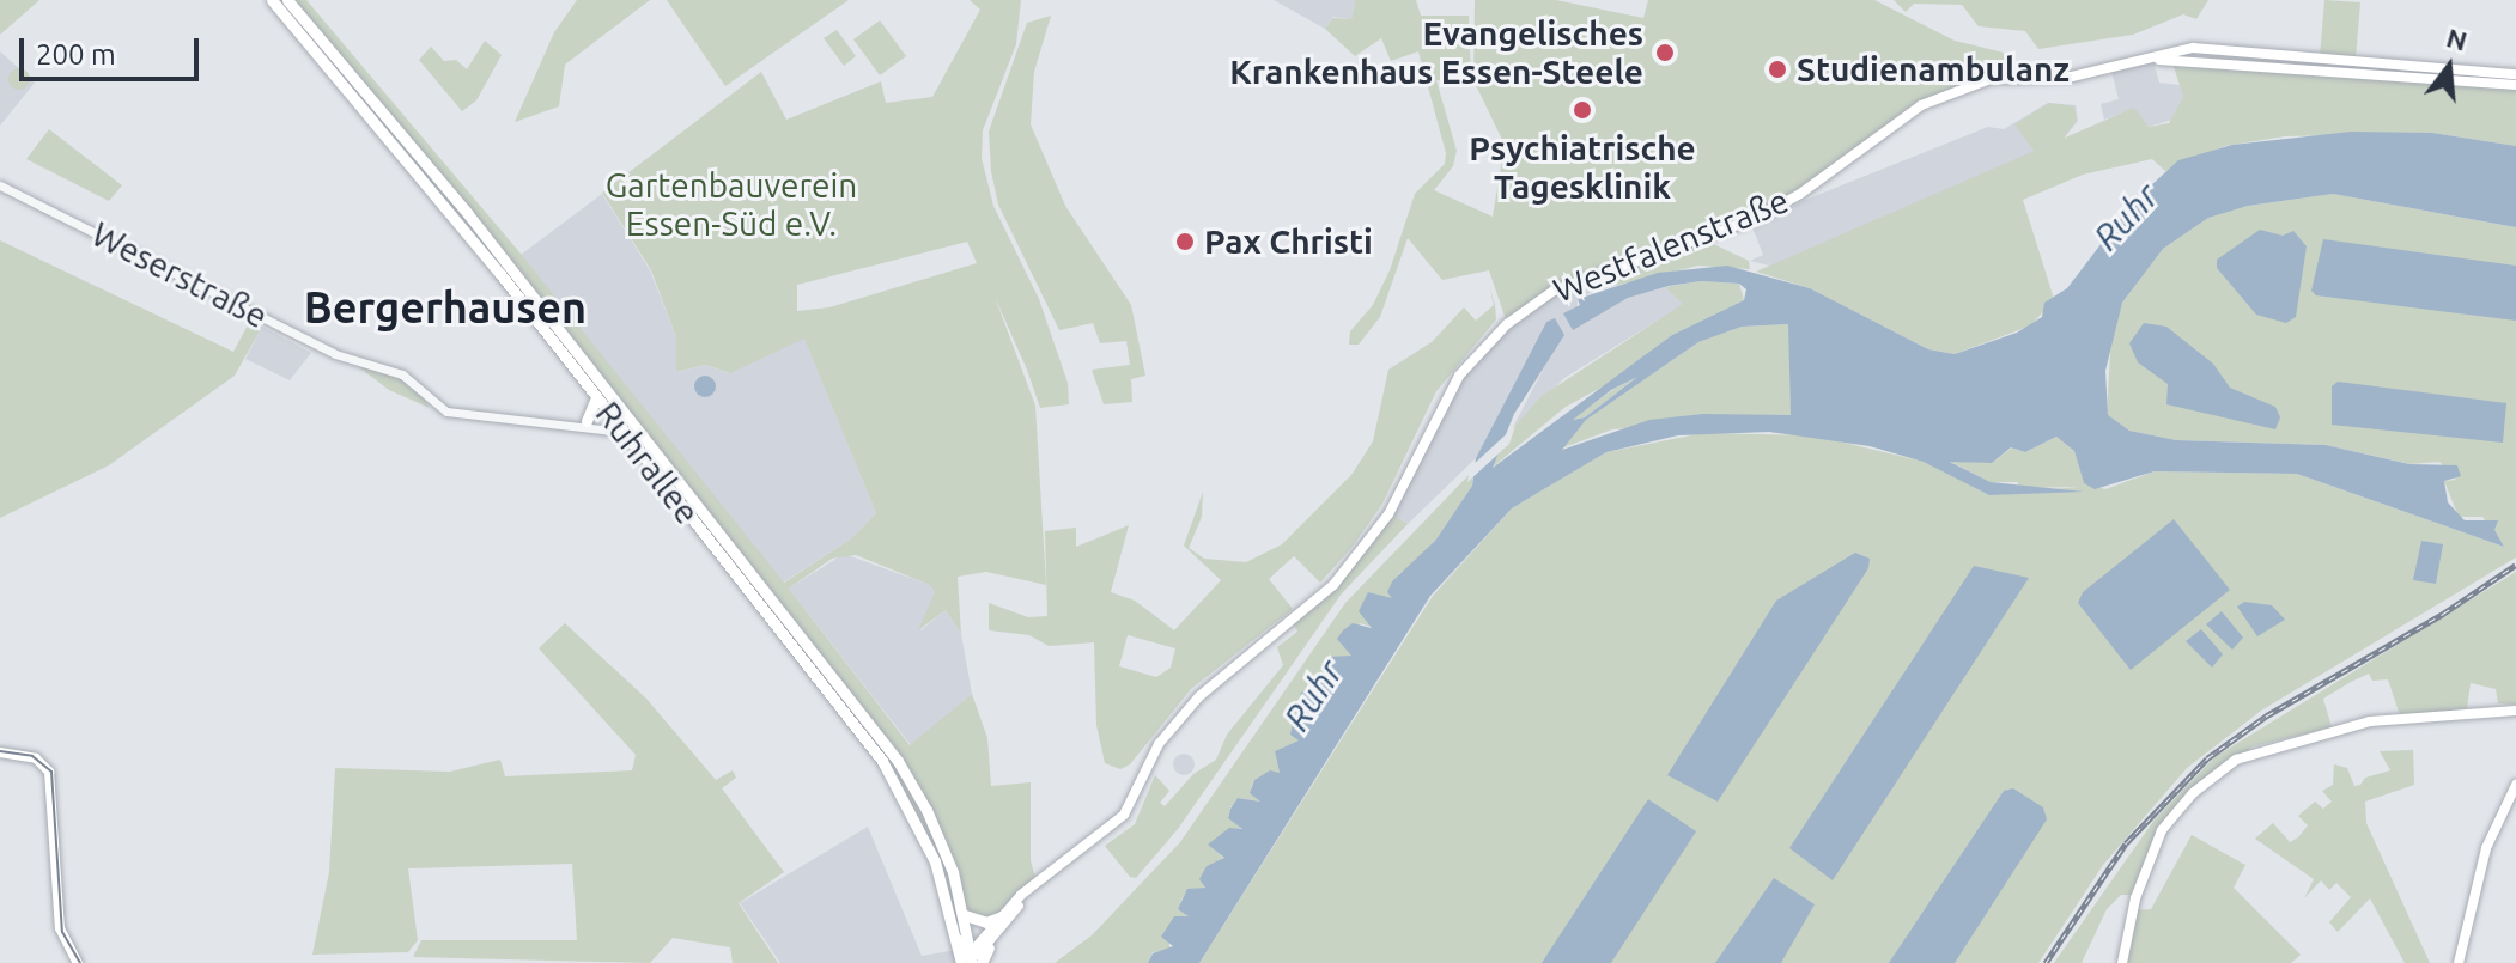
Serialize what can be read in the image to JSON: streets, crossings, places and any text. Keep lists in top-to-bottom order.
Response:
{
  "streets": {
    "main road": ["Westfalenstraße", "Ruhrallee"],
    "street": ["Weserstraße"]
  },
  "crossings": [
    ["Westfalenstraße", "Ruhrallee"],
    ["Weserstraße", "Ruhrallee"]
  ],
  "districts": ["Bergerhausen"],
  "water": ["Ruhr"],
  "parks": ["Gartenbauverein Essen-Süd e.V."],
  "places": [
    "Evangelisches Krankenhaus Essen-Steele",
    "Studienambulanz",
    "Psychiatrische Tagesklinik",
    "Pax Christi"
  ],
  "scale_bar": "200 m",
  "north": "top"
}
